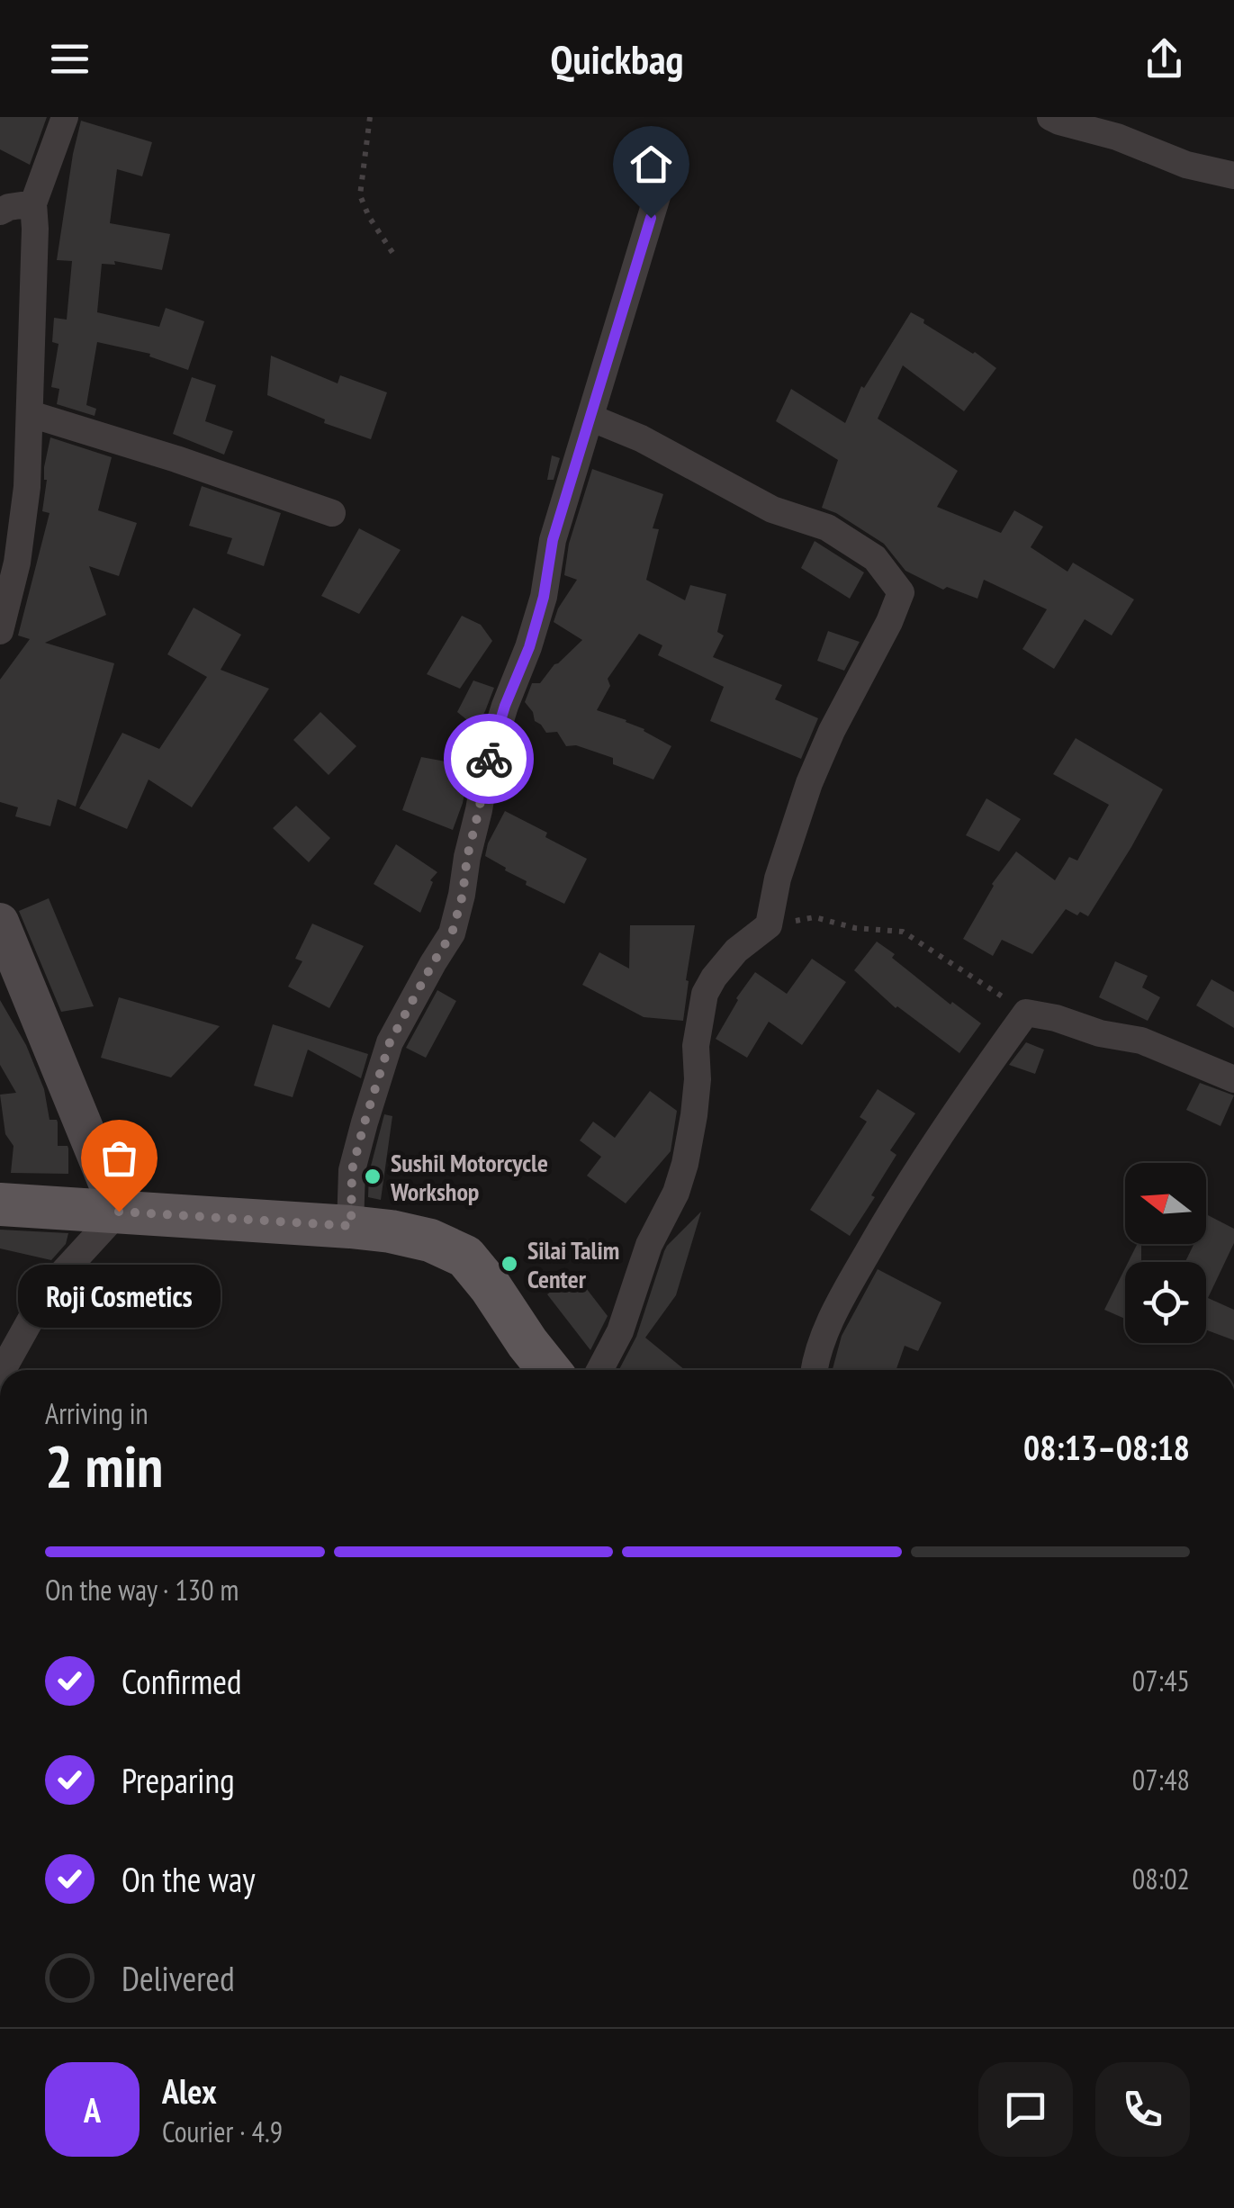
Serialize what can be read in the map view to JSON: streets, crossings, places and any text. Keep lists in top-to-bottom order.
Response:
{
  "places": ["Sushil Motorcycle Workshop", "Roji Cosmetics", "Silai Talim Center"],
  "north": "left",
  "page": {
    "header": "Quickbag",
    "bubble": "Roji Cosmetics",
    "heading": ["2 min", "Arriving in", "08:13–08:18"],
    "panel": ["Alex", "Courier · 4.9"],
    "bar": "On the way · 130 m",
    "list": [
      ["Confirmed", "07:45"],
      ["Preparing", "07:48"],
      ["On the way", "08:02"],
      "Delivered"
    ],
    "round": "A"
  }
}
